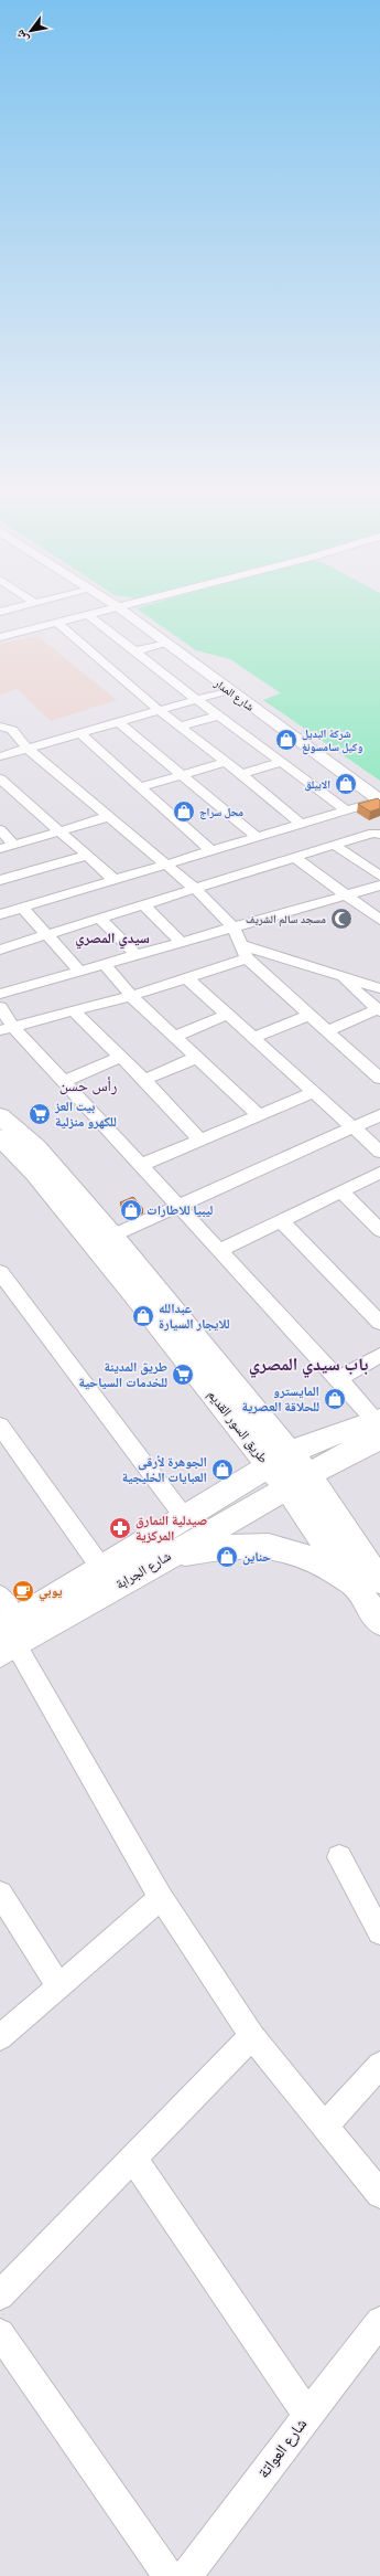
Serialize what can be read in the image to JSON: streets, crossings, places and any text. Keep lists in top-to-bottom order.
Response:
{
  "streets": {
    "main road": ["طريق السور القديم", "شارع الجرابة"],
    "street": ["شارع المدار", "شارع العواتة"]
  },
  "crossings": [
    ["طريق السور القديم", "شارع الجرابة"]
  ],
  "districts": ["سيدي المصري", "رأس حسن", "باب سيدي المصري"],
  "places": {
    "shop": [
      "شركة البديل وكيل سامسونغ",
      "الابيلق",
      "محل سراج",
      "ليبيا للاطارات",
      "عبدالله للايجار السيارة",
      "المايسترو للحلاقة العصرية",
      "الجوهرة لأرقى العبايات الخليجية",
      "حناين"
    ],
    "mosque": ["مسجد سالم الشريف"],
    "supermarket": ["بيت العز للكهرو منزلية", "طريق المدينة للخدمات السياحية"],
    "pharmacy": ["صيدلية النمارق المركزية"],
    "cafe": ["يوبي"]
  },
  "north": "bottom left"
}
